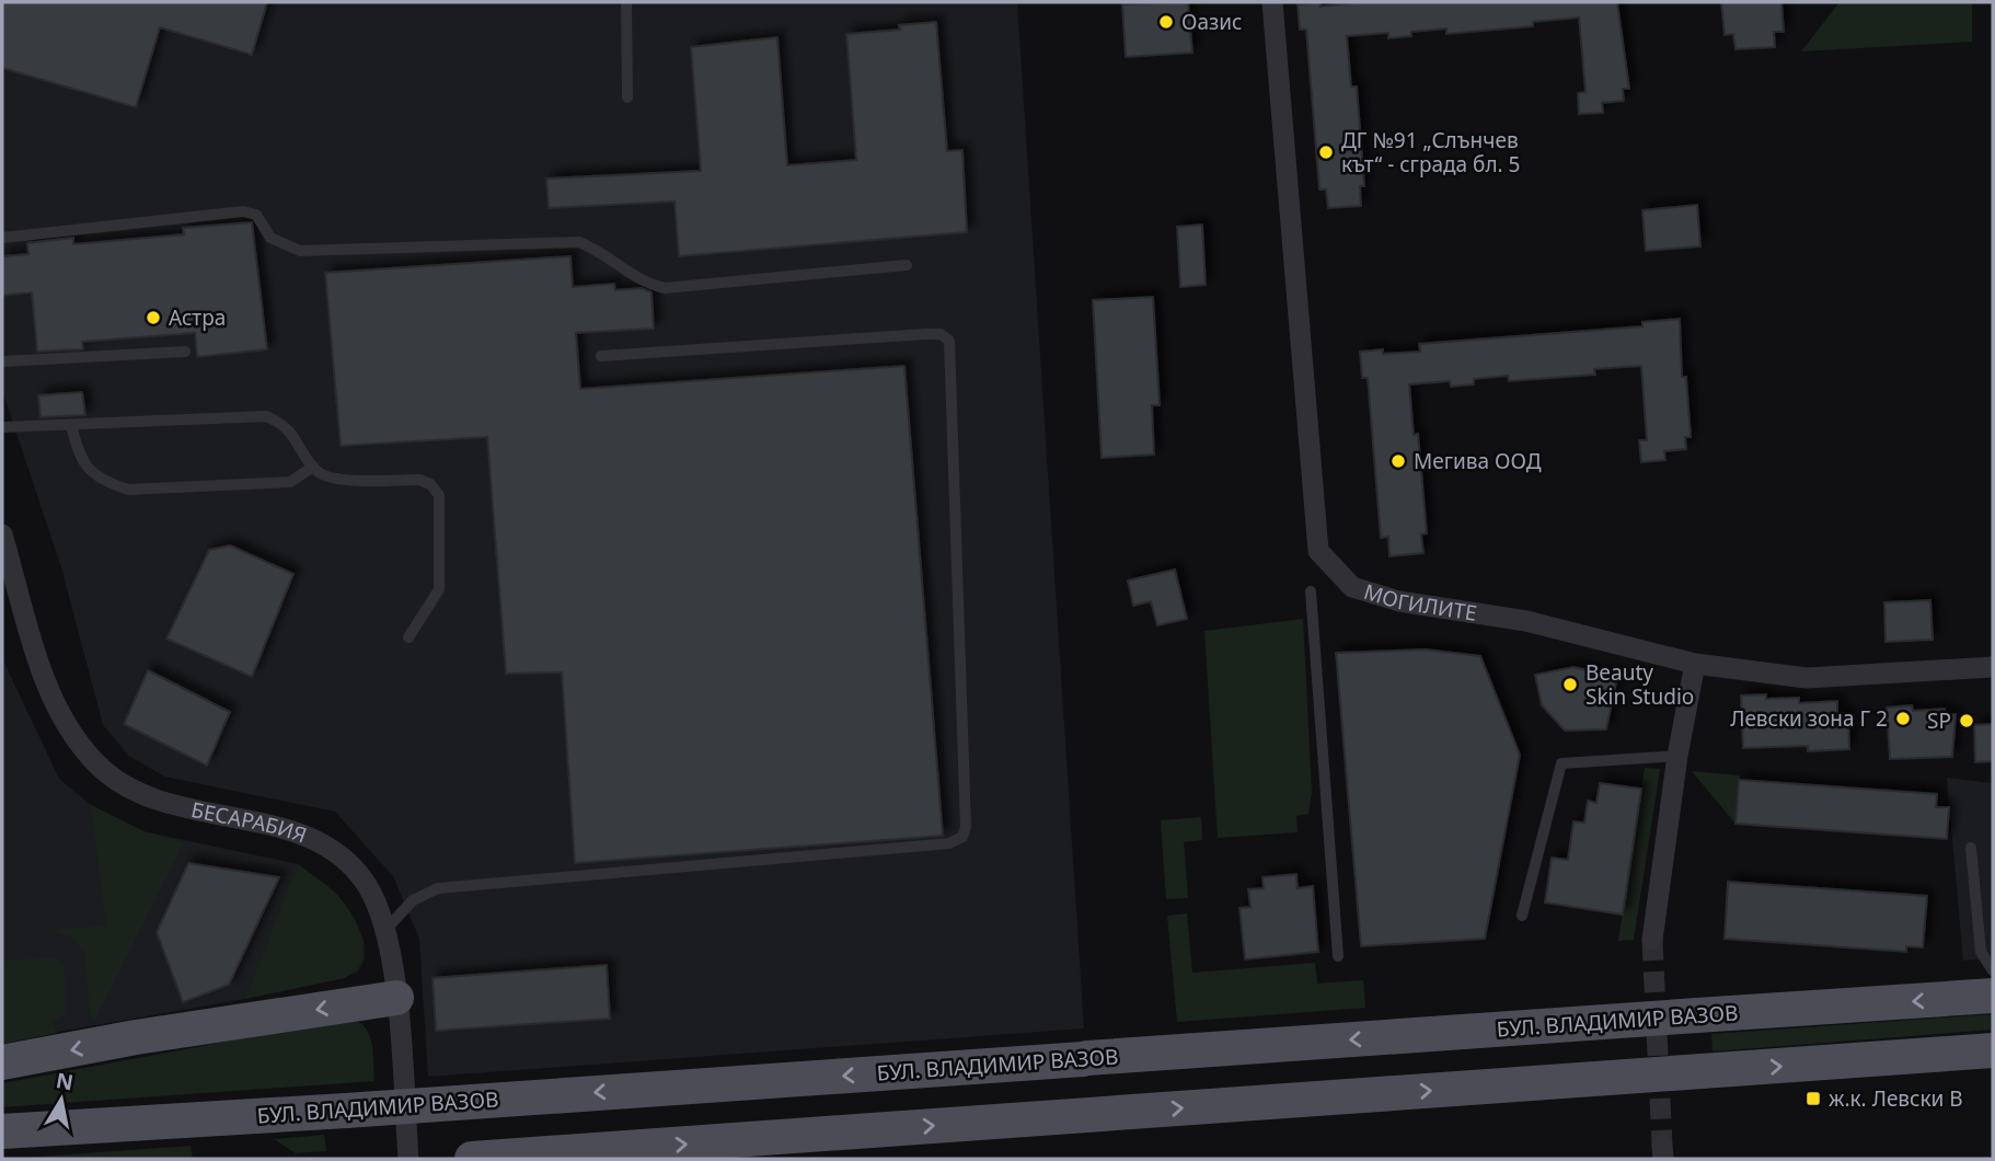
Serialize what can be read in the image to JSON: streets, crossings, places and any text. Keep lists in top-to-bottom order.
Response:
{
  "streets": {
    "main road": ["БУЛ. ВЛАДИМИР ВАЗОВ"],
    "street": ["МОГИЛИТЕ", "БЕСАРАБИЯ"]
  },
  "places": {
    "other": [
      "Оазис",
      "ДГ №91 „Слънчев кът“ - сграда бл. 5",
      "Астра",
      "Мегива ООД",
      "Beauty Skin Studio",
      "Левски зона Г 2",
      "SP"
    ],
    "transit": ["ж.к. Левски В"]
  },
  "north": "top"
}
